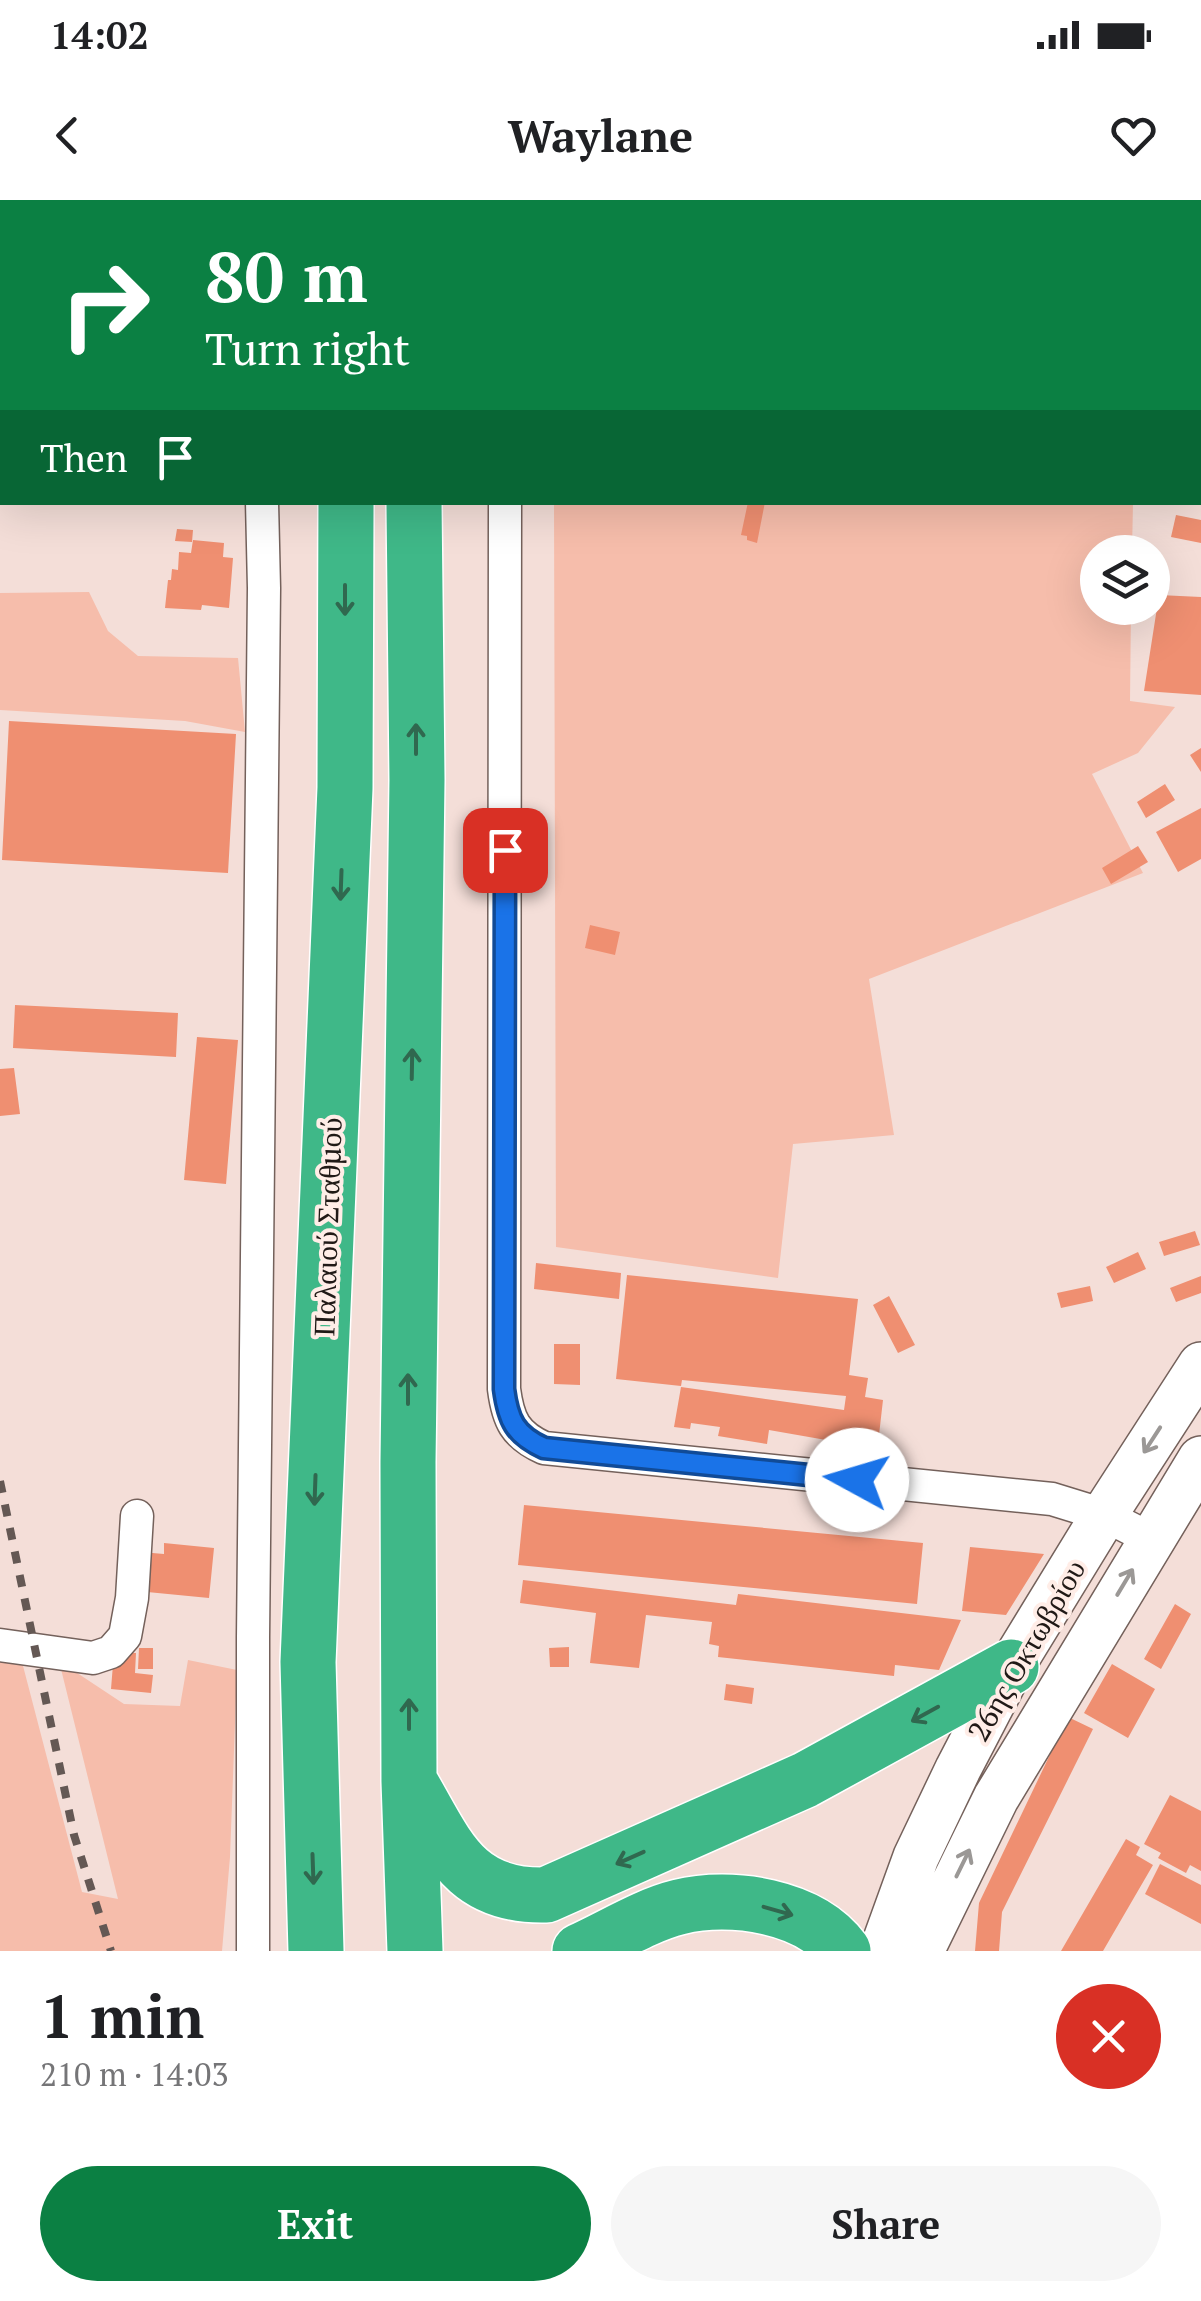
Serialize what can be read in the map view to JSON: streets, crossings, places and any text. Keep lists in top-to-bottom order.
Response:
{
  "streets": {
    "highway": ["Παλαιού Σταθμού"],
    "main road": ["26ης Οκτωβρίου"]
  },
  "page": {
    "status": "14:02",
    "header": "Waylane",
    "turn": ["80 m", "Turn right"],
    "then": "Then",
    "heading": ["1 min", "210 m · 14:03"],
    "buttons": ["Exit", "Share"]
  }
}
